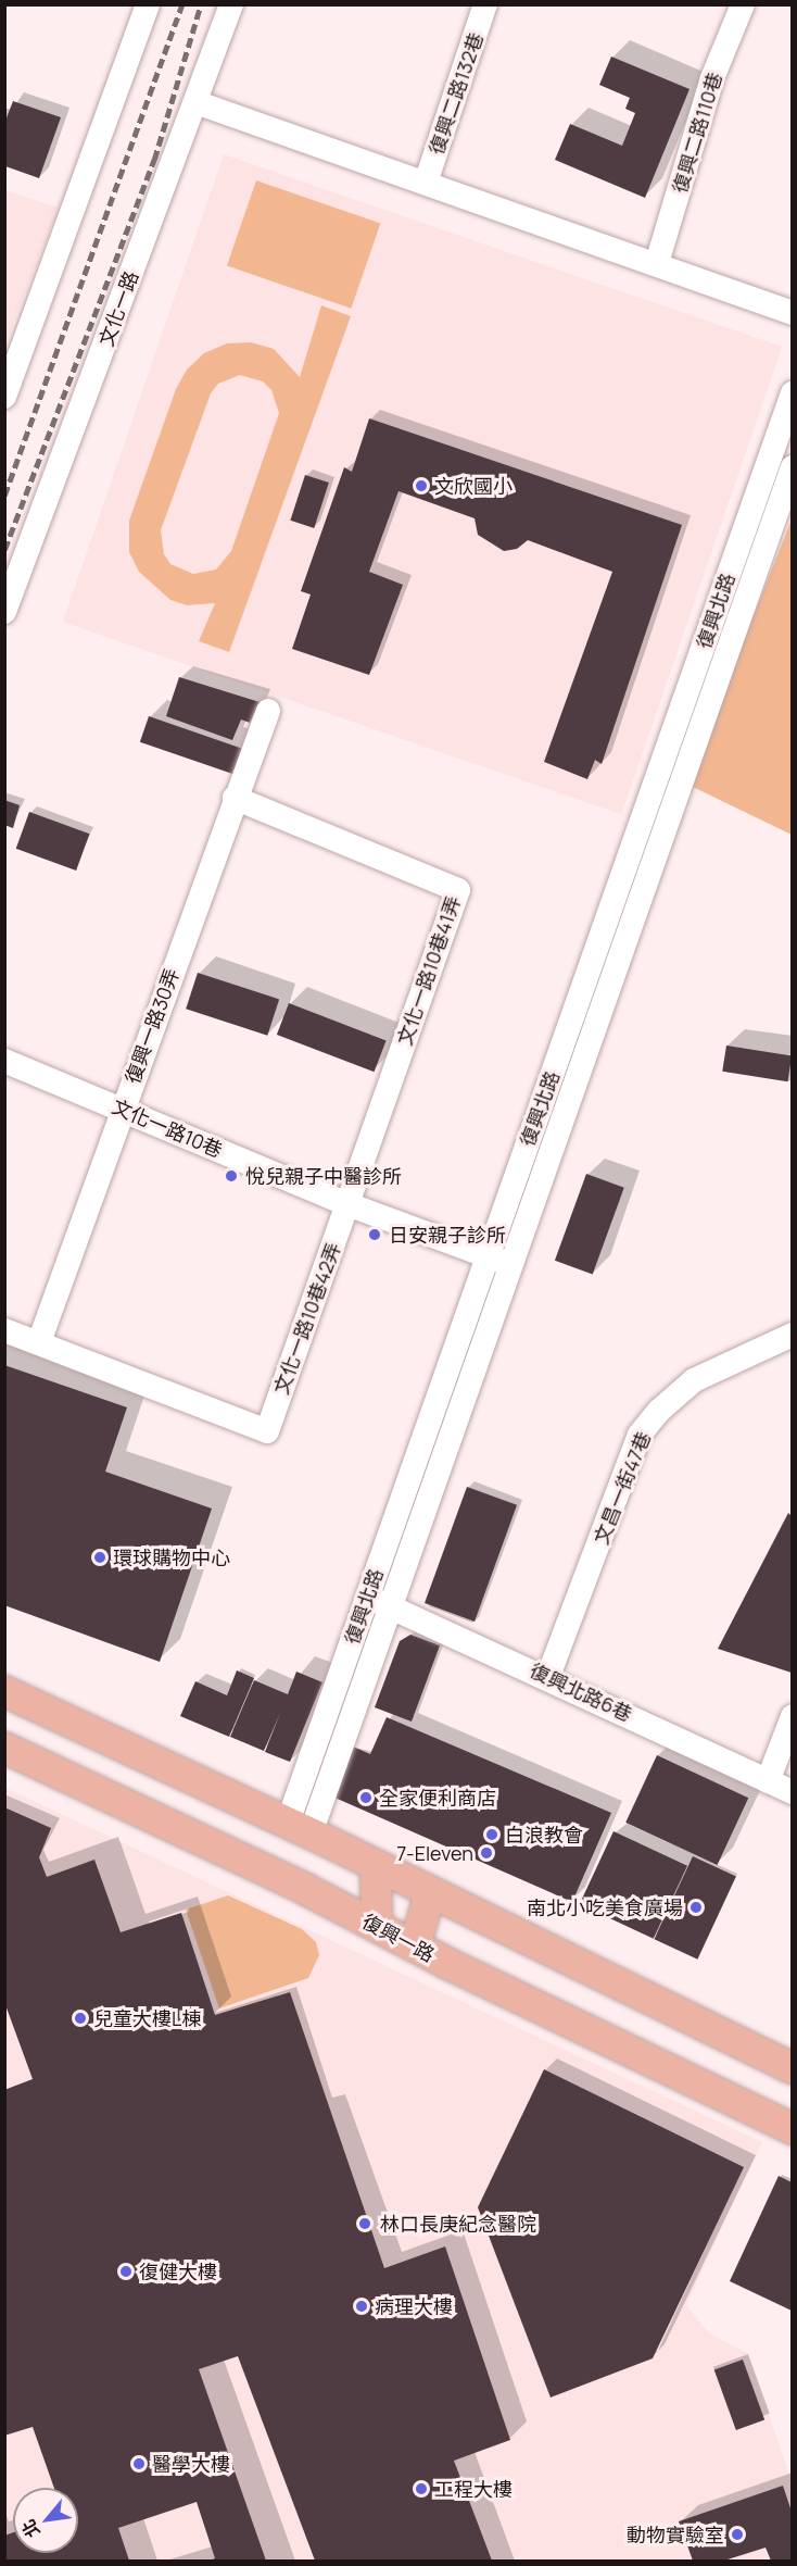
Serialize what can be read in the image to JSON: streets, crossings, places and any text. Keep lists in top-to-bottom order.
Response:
{
  "streets": {
    "main road": ["復興一路"],
    "street": [
      "復興二路132巷",
      "復興二路110巷",
      "文化一路",
      "復興北路",
      "文化一路10巷41弄",
      "復興一路30弄",
      "文化一路10巷",
      "文化一路10巷42弄",
      "文昌一街47巷",
      "復興北路6巷"
    ]
  },
  "crossings": [
    ["復興北路", "文化一路10巷"],
    ["復興北路", "復興北路6巷"],
    ["文化一路10巷41弄", "復興一路30弄"],
    ["文化一路10巷41弄", "文化一路10巷"],
    ["文化一路10巷41弄", "文化一路10巷42弄"],
    ["復興一路30弄", "文化一路10巷"],
    ["復興一路30弄", "文化一路10巷42弄"],
    ["文化一路10巷", "文化一路10巷42弄"],
    ["文昌一街47巷", "復興北路6巷"]
  ],
  "places": [
    "文欣國小",
    "悅兒親子中醫診所",
    "日安親子診所",
    "環球購物中心",
    "全家便利商店",
    "白浪教會",
    "7-Eleven",
    "南北小吃美食廣場",
    "兒童大樓L棟",
    "林口長庚紀念醫院",
    "復健大樓",
    "病理大樓",
    "醫學大樓",
    "工程大樓",
    "動物實驗室"
  ],
  "north": "bottom left"
}
